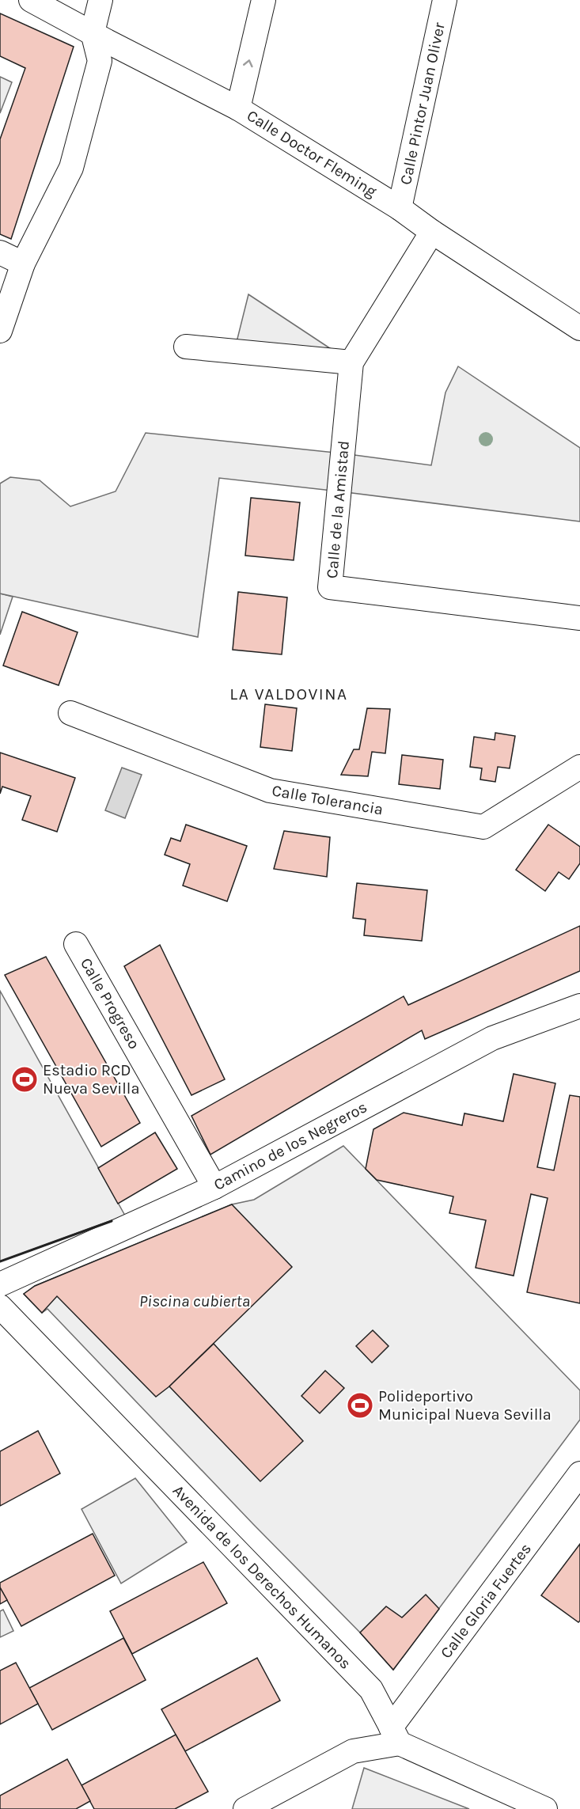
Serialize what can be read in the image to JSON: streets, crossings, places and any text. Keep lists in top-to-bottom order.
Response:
{
  "streets": {
    "street": [
      "Calle Pintor Juan Oliver",
      "Calle Doctor Fleming",
      "Calle de la Amistad",
      "Calle Tolerancia",
      "Calle Progreso",
      "Camino de los Negreros",
      "Avenida de los Derechos Humanos",
      "Calle Gloria Fuertes"
    ]
  },
  "crossings": [
    ["Calle Pintor Juan Oliver", "Calle Doctor Fleming"],
    ["Calle Doctor Fleming", "Calle de la Amistad"],
    ["Calle Progreso", "Camino de los Negreros"],
    ["Avenida de los Derechos Humanos", "Calle Gloria Fuertes"]
  ],
  "districts": ["LA VALDOVINA"],
  "water": ["Piscina cubierta"],
  "places": {
    "sports": ["Estadio RCD Nueva Sevilla", "Polideportivo Municipal Nueva Sevilla"]
  }
}
